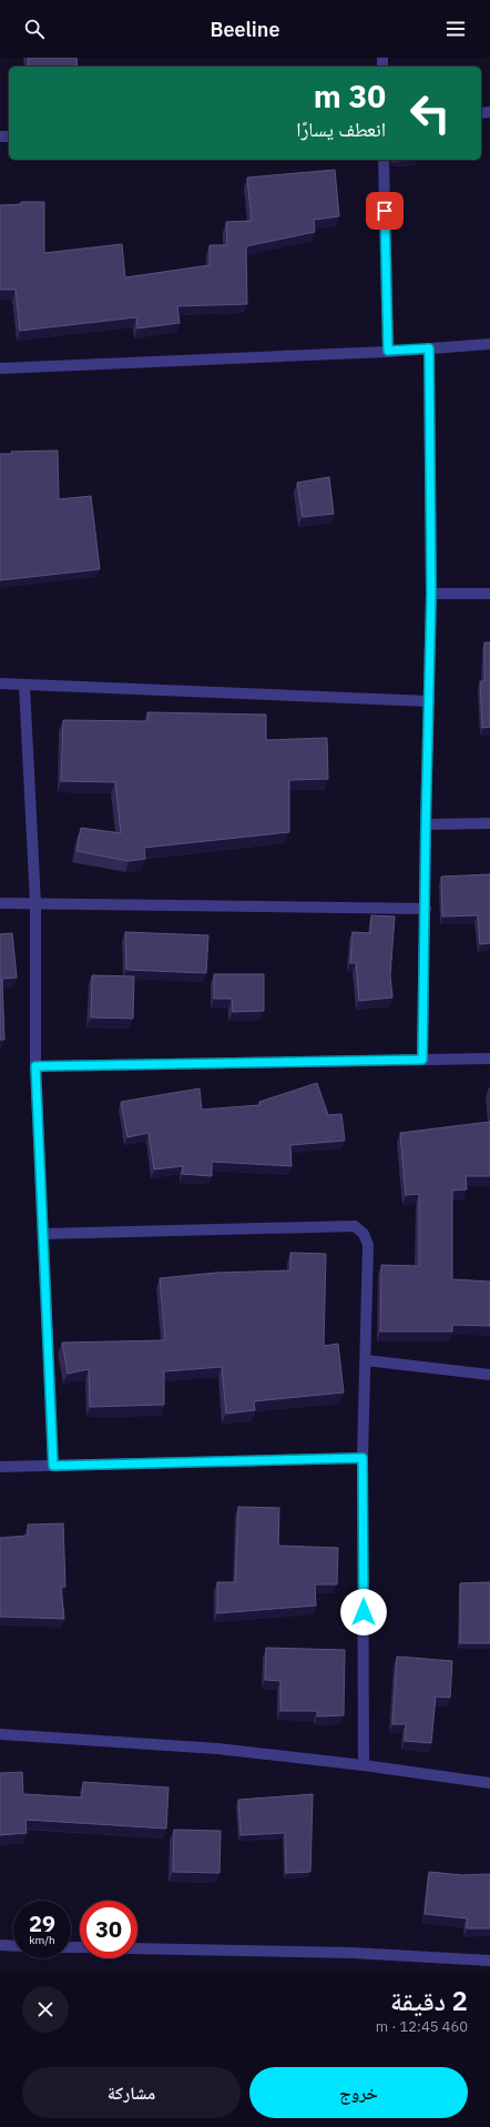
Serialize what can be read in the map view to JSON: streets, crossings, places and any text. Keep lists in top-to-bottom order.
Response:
{
  "page": {
    "header": "Beeline",
    "turn": ["30 m", "انعطف يسارًا"],
    "speed": "29 km/h",
    "limit": "30",
    "heading": ["2 دقيقة", "460 m · 12:45"],
    "buttons": ["خروج", "مشاركة"]
  }
}
